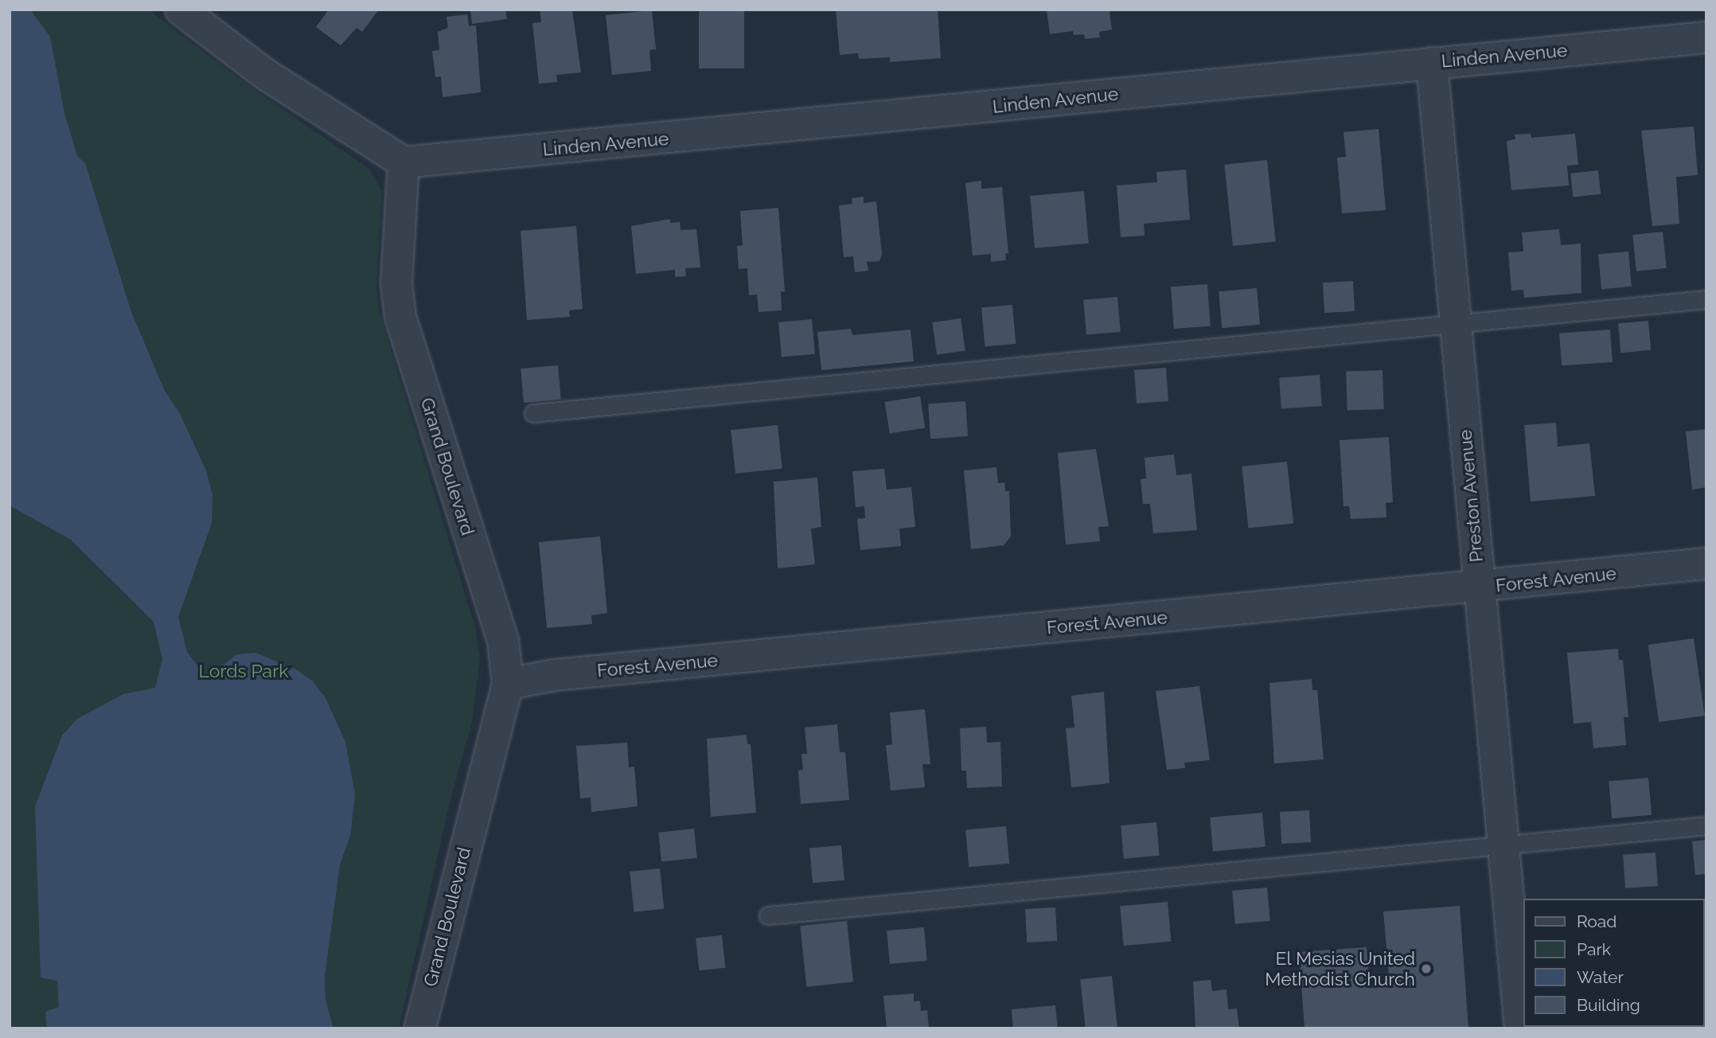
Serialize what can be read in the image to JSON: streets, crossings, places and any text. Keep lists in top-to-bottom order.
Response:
{
  "streets": {
    "street": [
      "Linden Avenue",
      "Grand Boulevard",
      "Preston Avenue",
      "Forest Avenue"
    ]
  },
  "crossings": [
    ["Linden Avenue", "Grand Boulevard"],
    ["Linden Avenue", "Preston Avenue"],
    ["Grand Boulevard", "Forest Avenue"],
    ["Preston Avenue", "Forest Avenue"]
  ],
  "parks": ["Lords Park"],
  "places": ["El Mesias United Methodist Church"],
  "legend": [
    "Road",
    "Park",
    "Water",
    "Building"
  ]
}
